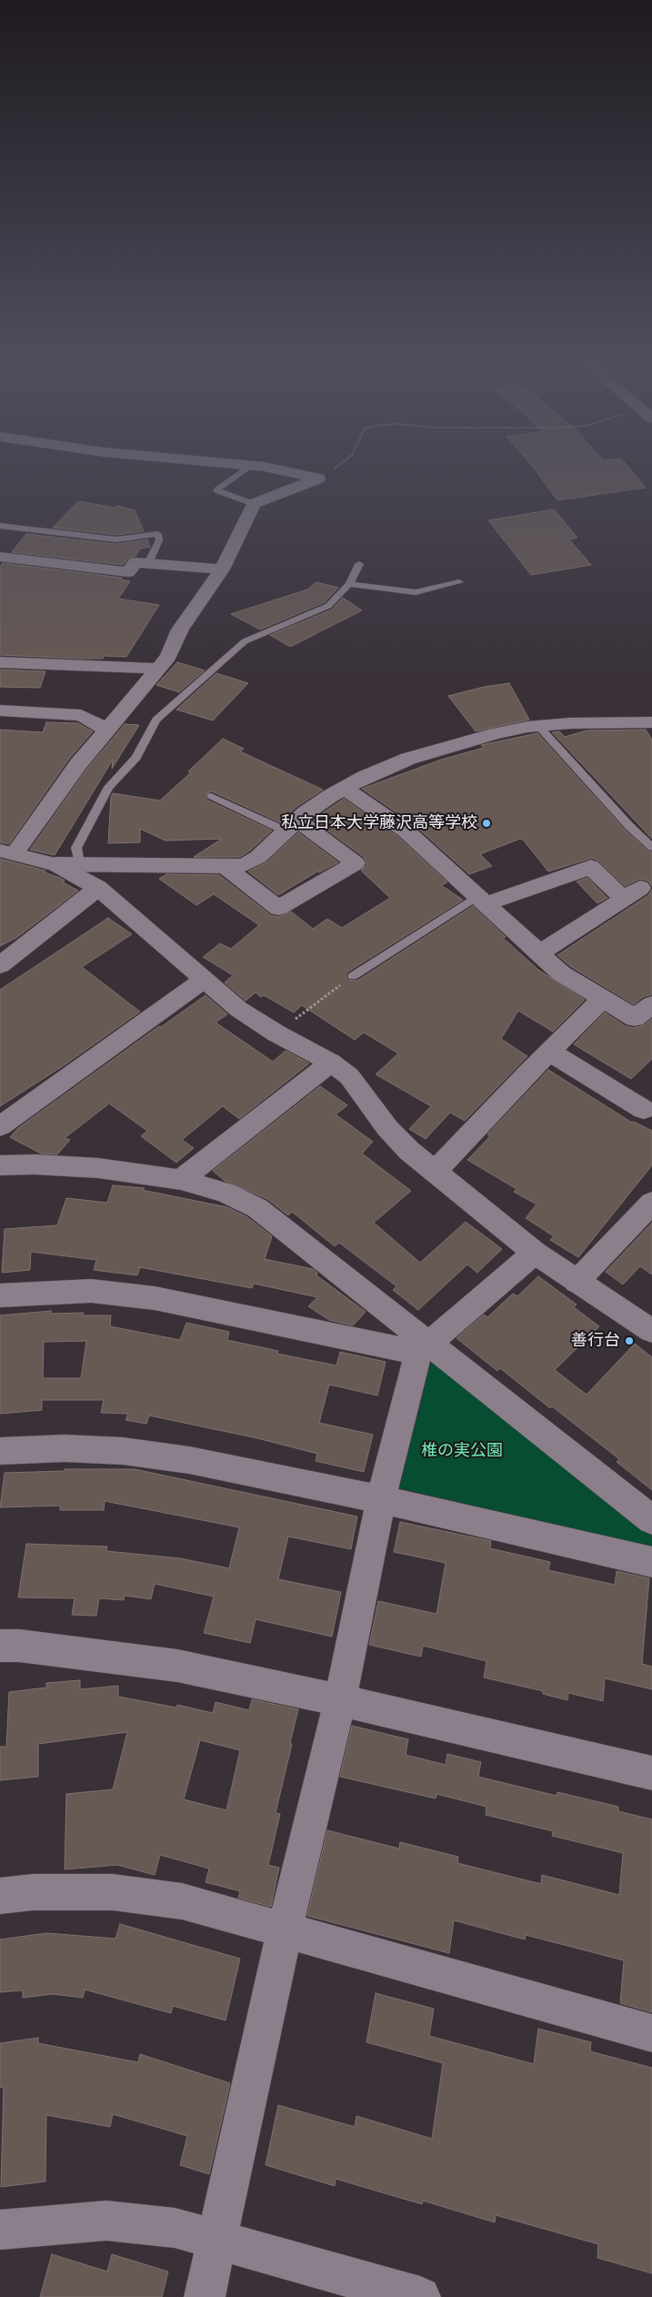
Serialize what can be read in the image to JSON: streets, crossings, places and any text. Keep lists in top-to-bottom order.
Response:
{
  "parks": ["椎の実公園"],
  "places": ["私立日本大学藤沢高等学校", "善行台"]
}
